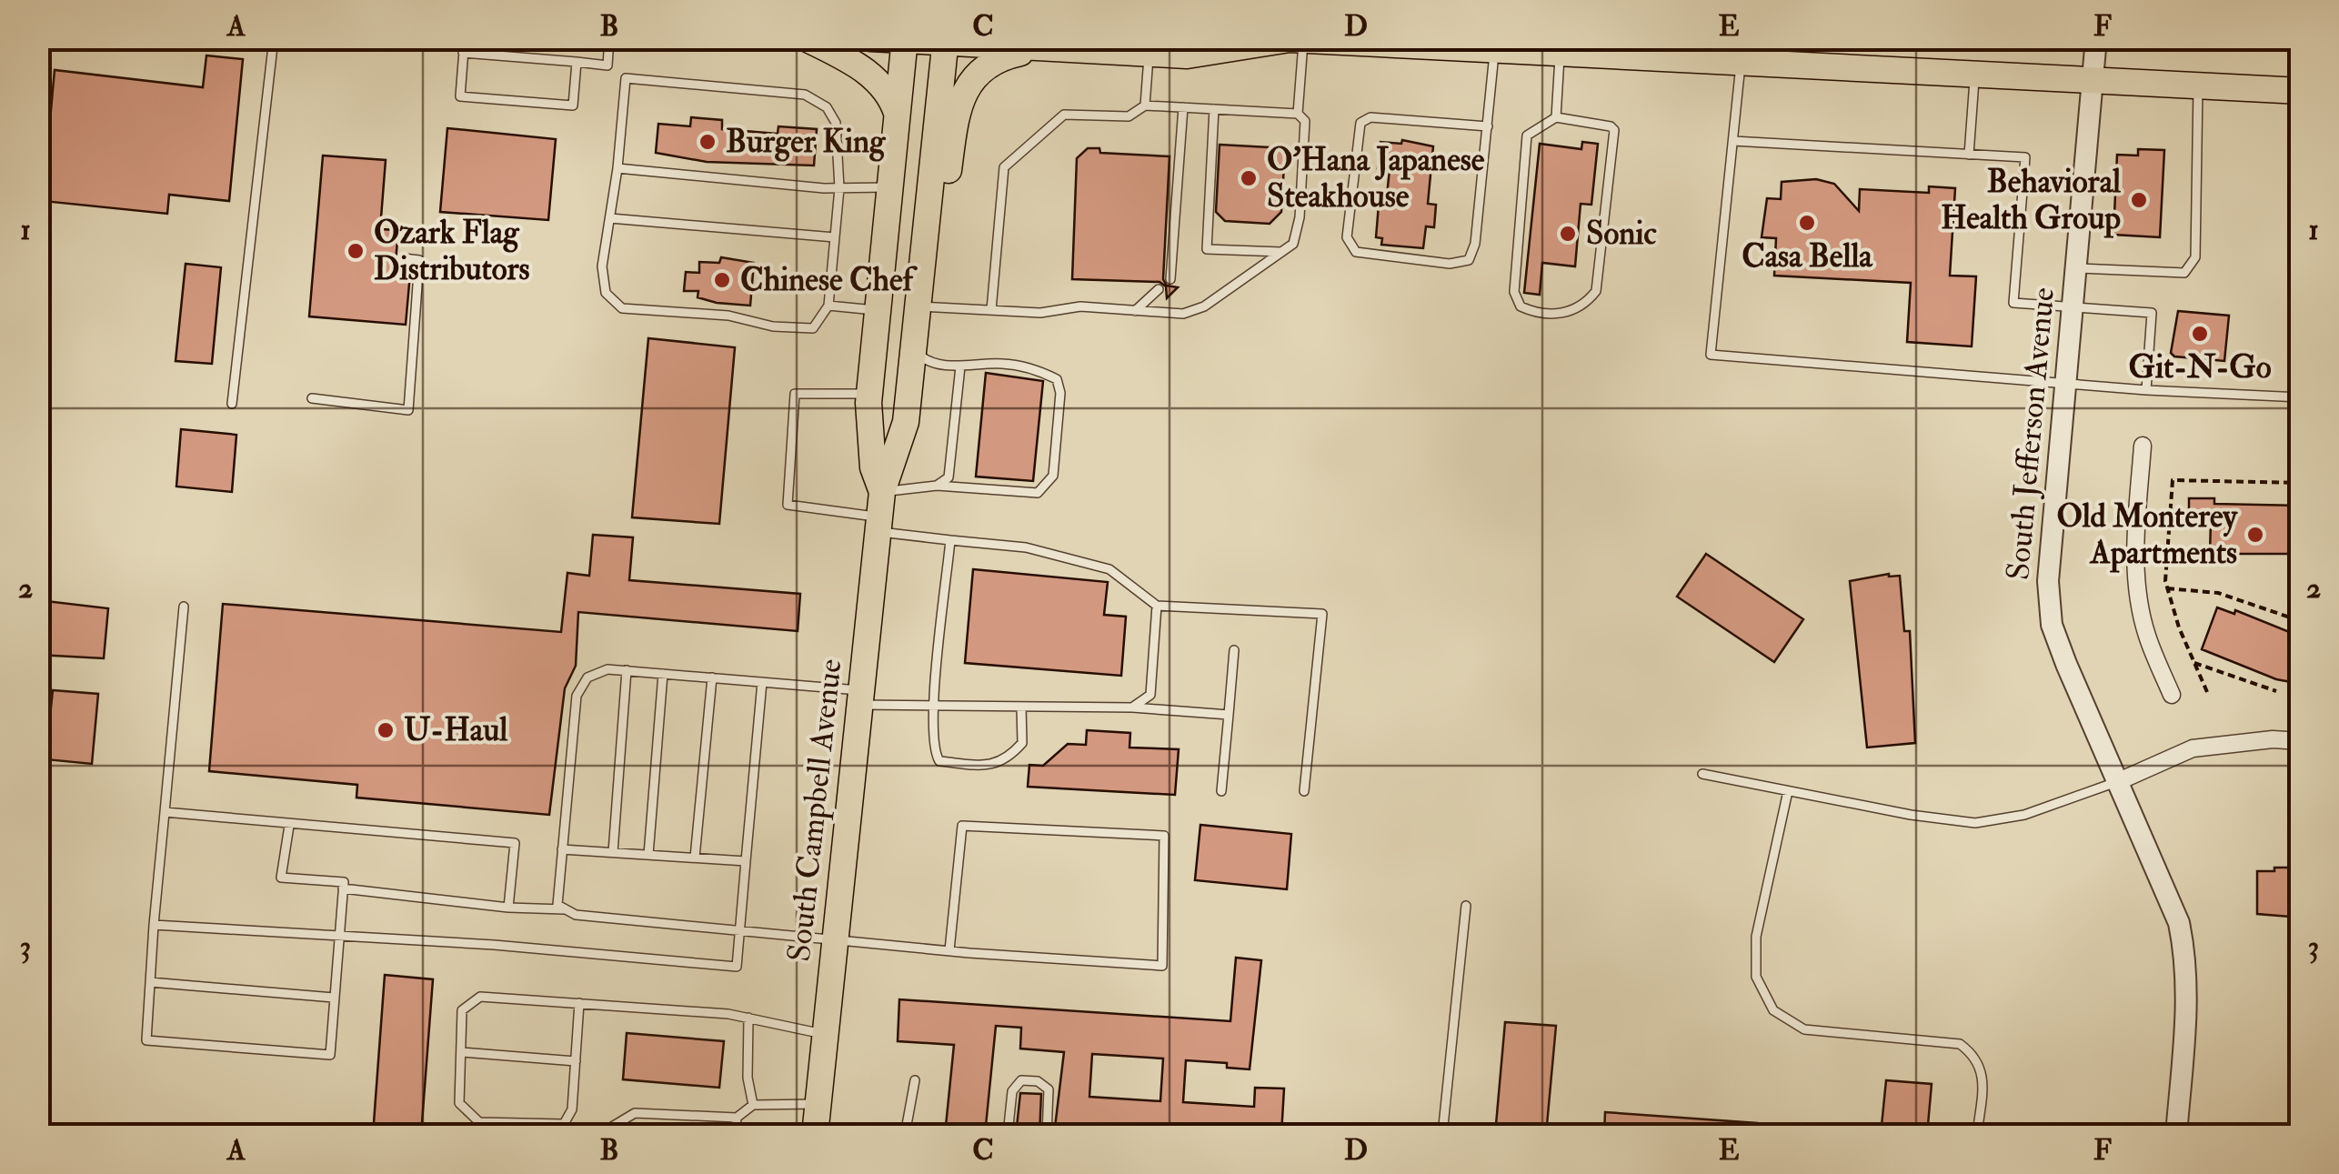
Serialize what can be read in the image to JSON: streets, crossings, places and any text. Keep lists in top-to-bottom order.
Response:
{
  "streets": {
    "main road": ["South Campbell Avenue"],
    "street": ["South Jefferson Avenue"]
  },
  "places": [
    "Burger King",
    "O'Hana Japanese Steakhouse",
    "Behavioral Health Group",
    "Casa Bella",
    "Sonic",
    "Ozark Flag Distributors",
    "Chinese Chef",
    "Git-N-Go",
    "Old Monterey Apartments",
    "U-Haul"
  ],
  "grid": {
    "columns": [
      "A",
      "B",
      "C",
      "D",
      "E",
      "F"
    ],
    "rows": ["1", "2", "3"]
  }
}
